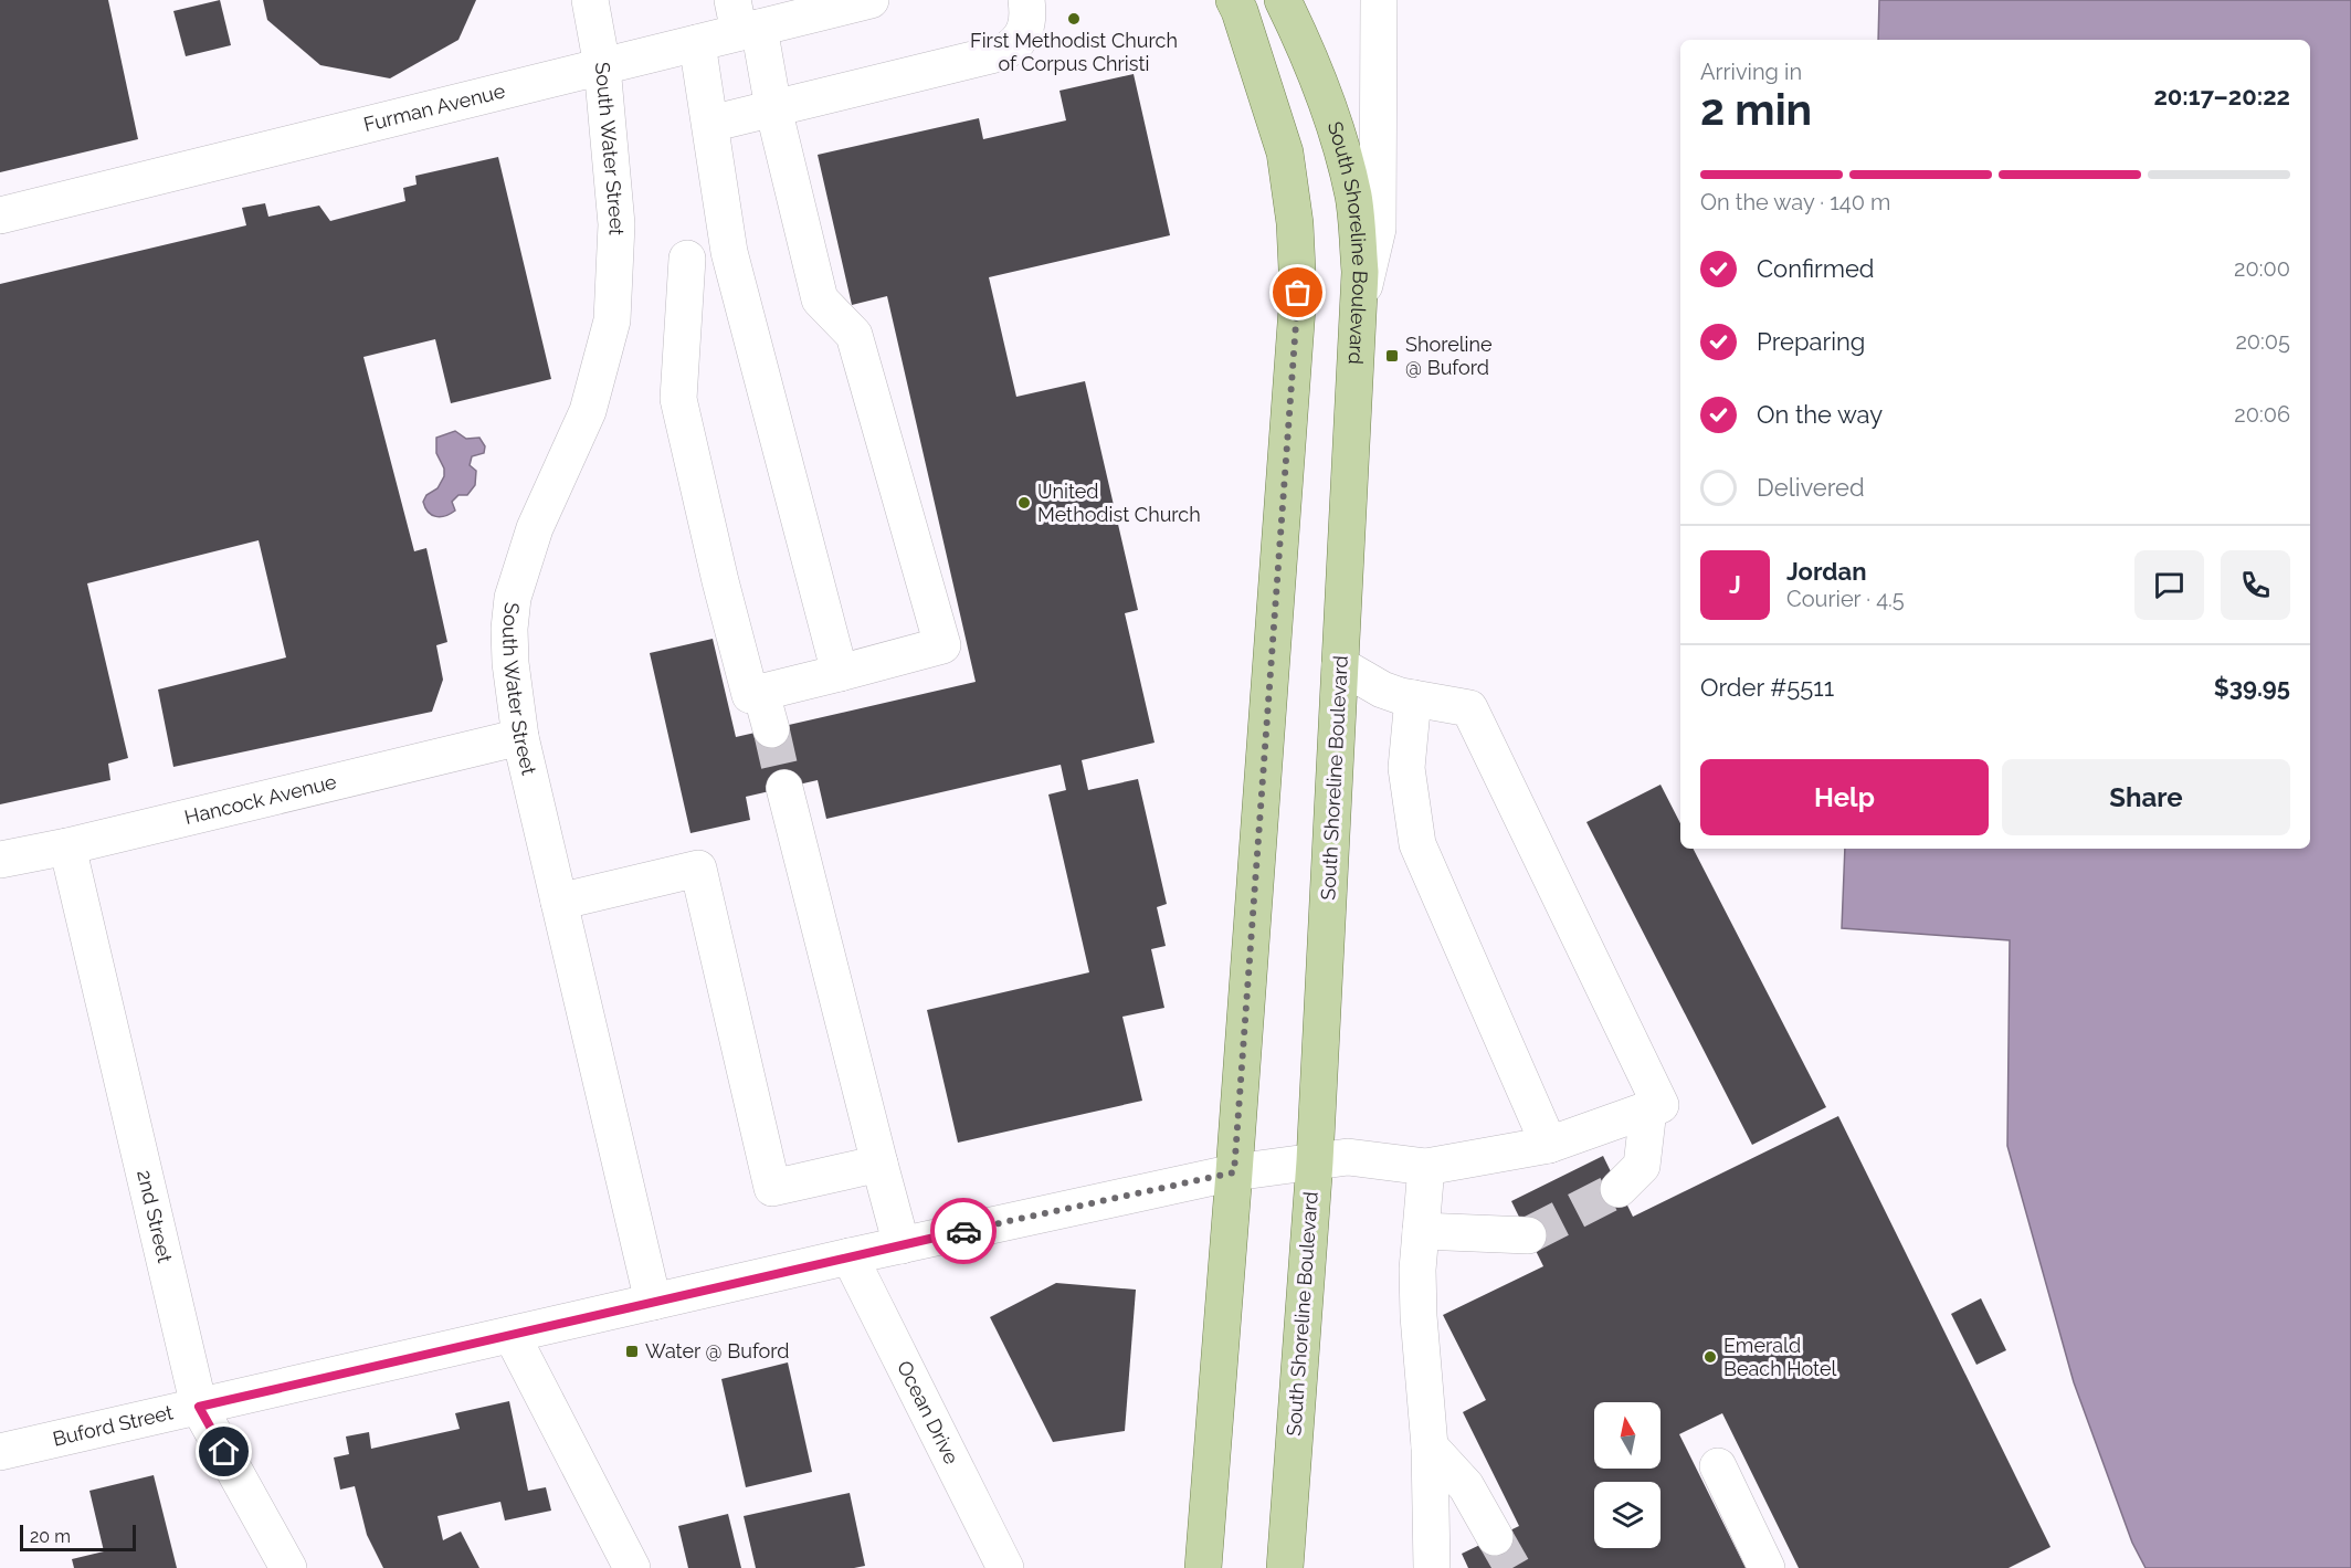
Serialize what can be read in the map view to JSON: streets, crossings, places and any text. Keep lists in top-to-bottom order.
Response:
{
  "streets": {
    "main road": ["South Shoreline Boulevard"],
    "street": [
      "Furman Avenue",
      "South Water Street",
      "Hancock Avenue",
      "2nd Street",
      "Ocean Drive",
      "Buford Street"
    ]
  },
  "crossings": [
    ["Furman Avenue", "South Water Street"],
    ["South Water Street", "Hancock Avenue"],
    ["South Water Street", "Buford Street"],
    ["South Shoreline Boulevard", "Buford Street"],
    ["Hancock Avenue", "2nd Street"],
    ["2nd Street", "Buford Street"],
    ["Ocean Drive", "Buford Street"]
  ],
  "places": {
    "other": ["First Methodist Church of Corpus Christi", "United Methodist Church", "Emerald Beach Hotel"],
    "transit": ["Shoreline @ Buford", "Water @ Buford"]
  },
  "scale_bar": "20 m",
  "north": "top",
  "page": {
    "heading": ["2 min", "Arriving in", "20:17–20:22"],
    "panel": [
      "Jordan",
      "Courier · 4.5",
      "Order #5511",
      "$39.95"
    ],
    "bar": "On the way · 140 m",
    "list": [
      ["Confirmed", "20:00"],
      ["Preparing", "20:05"],
      ["On the way", "20:06"],
      "Delivered"
    ],
    "round": "J",
    "buttons": ["Help", "Share"],
    "scale": "20 m"
  }
}
